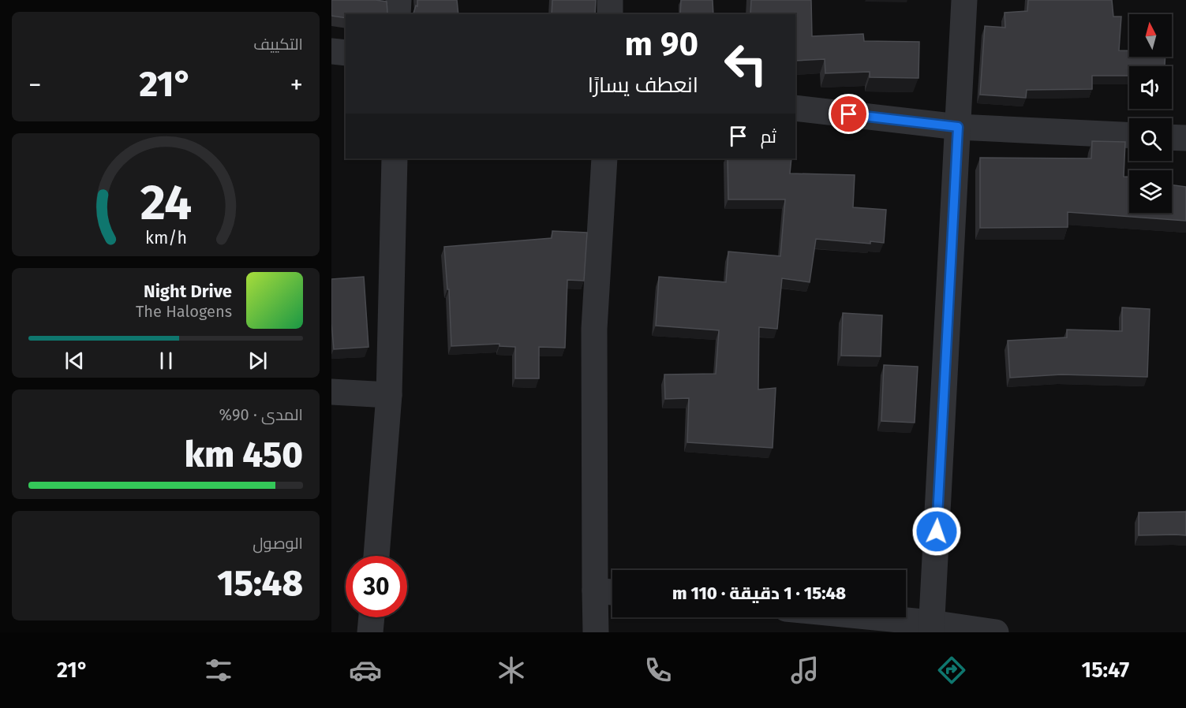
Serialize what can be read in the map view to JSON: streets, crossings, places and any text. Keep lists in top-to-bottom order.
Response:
{
  "north": "top",
  "page": {
    "tile": [
      "التكييف",
      ["المدى · 90%", "450 km"],
      ["الوصول", "15:48"]
    ],
    "turn": ["90 m", "انعطف يسارًا"],
    "heat": ["−", "21°", "+"],
    "then": "ثم",
    "song": ["Night Drive", "The Halogens"],
    "limit": "30",
    "trip": "15:48 · 1 دقيقة · 110 m",
    "tabs": ["15:47", "21°"],
    "gauge": ["24", "km/h"]
  }
}
